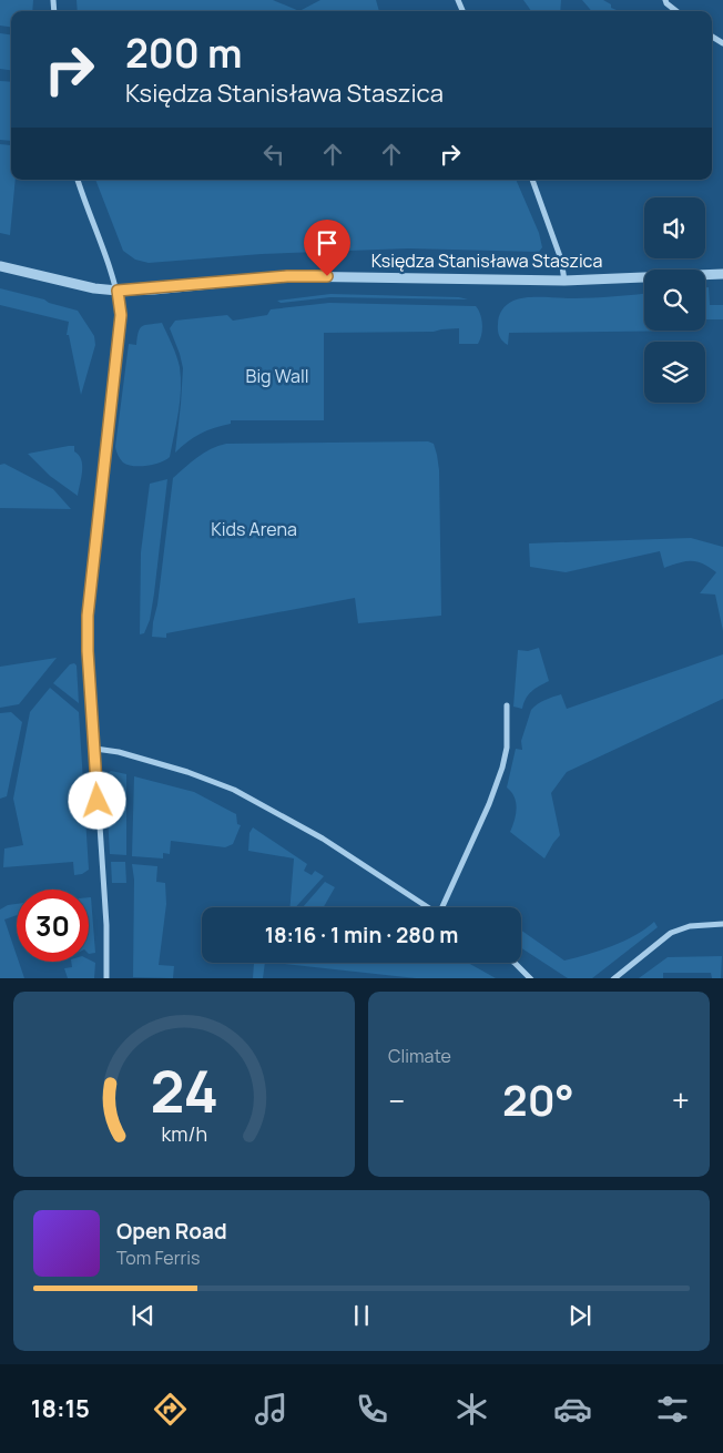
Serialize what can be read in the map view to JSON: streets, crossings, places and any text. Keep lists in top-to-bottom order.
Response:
{
  "streets": {
    "street": ["Księdza Stanisława Staszica"]
  },
  "parks": ["Big Wall", "Kids Arena"],
  "page": {
    "turn": ["200 m", "Księdza Stanisława Staszica"],
    "limit": "30",
    "trip": "18:16 · 1 min · 280 m",
    "tile": "Climate",
    "heat": ["−", "20°", "+"],
    "song": ["Open Road", "Tom Ferris"],
    "tabs": "18:15",
    "gauge": ["24", "km/h"]
  }
}
